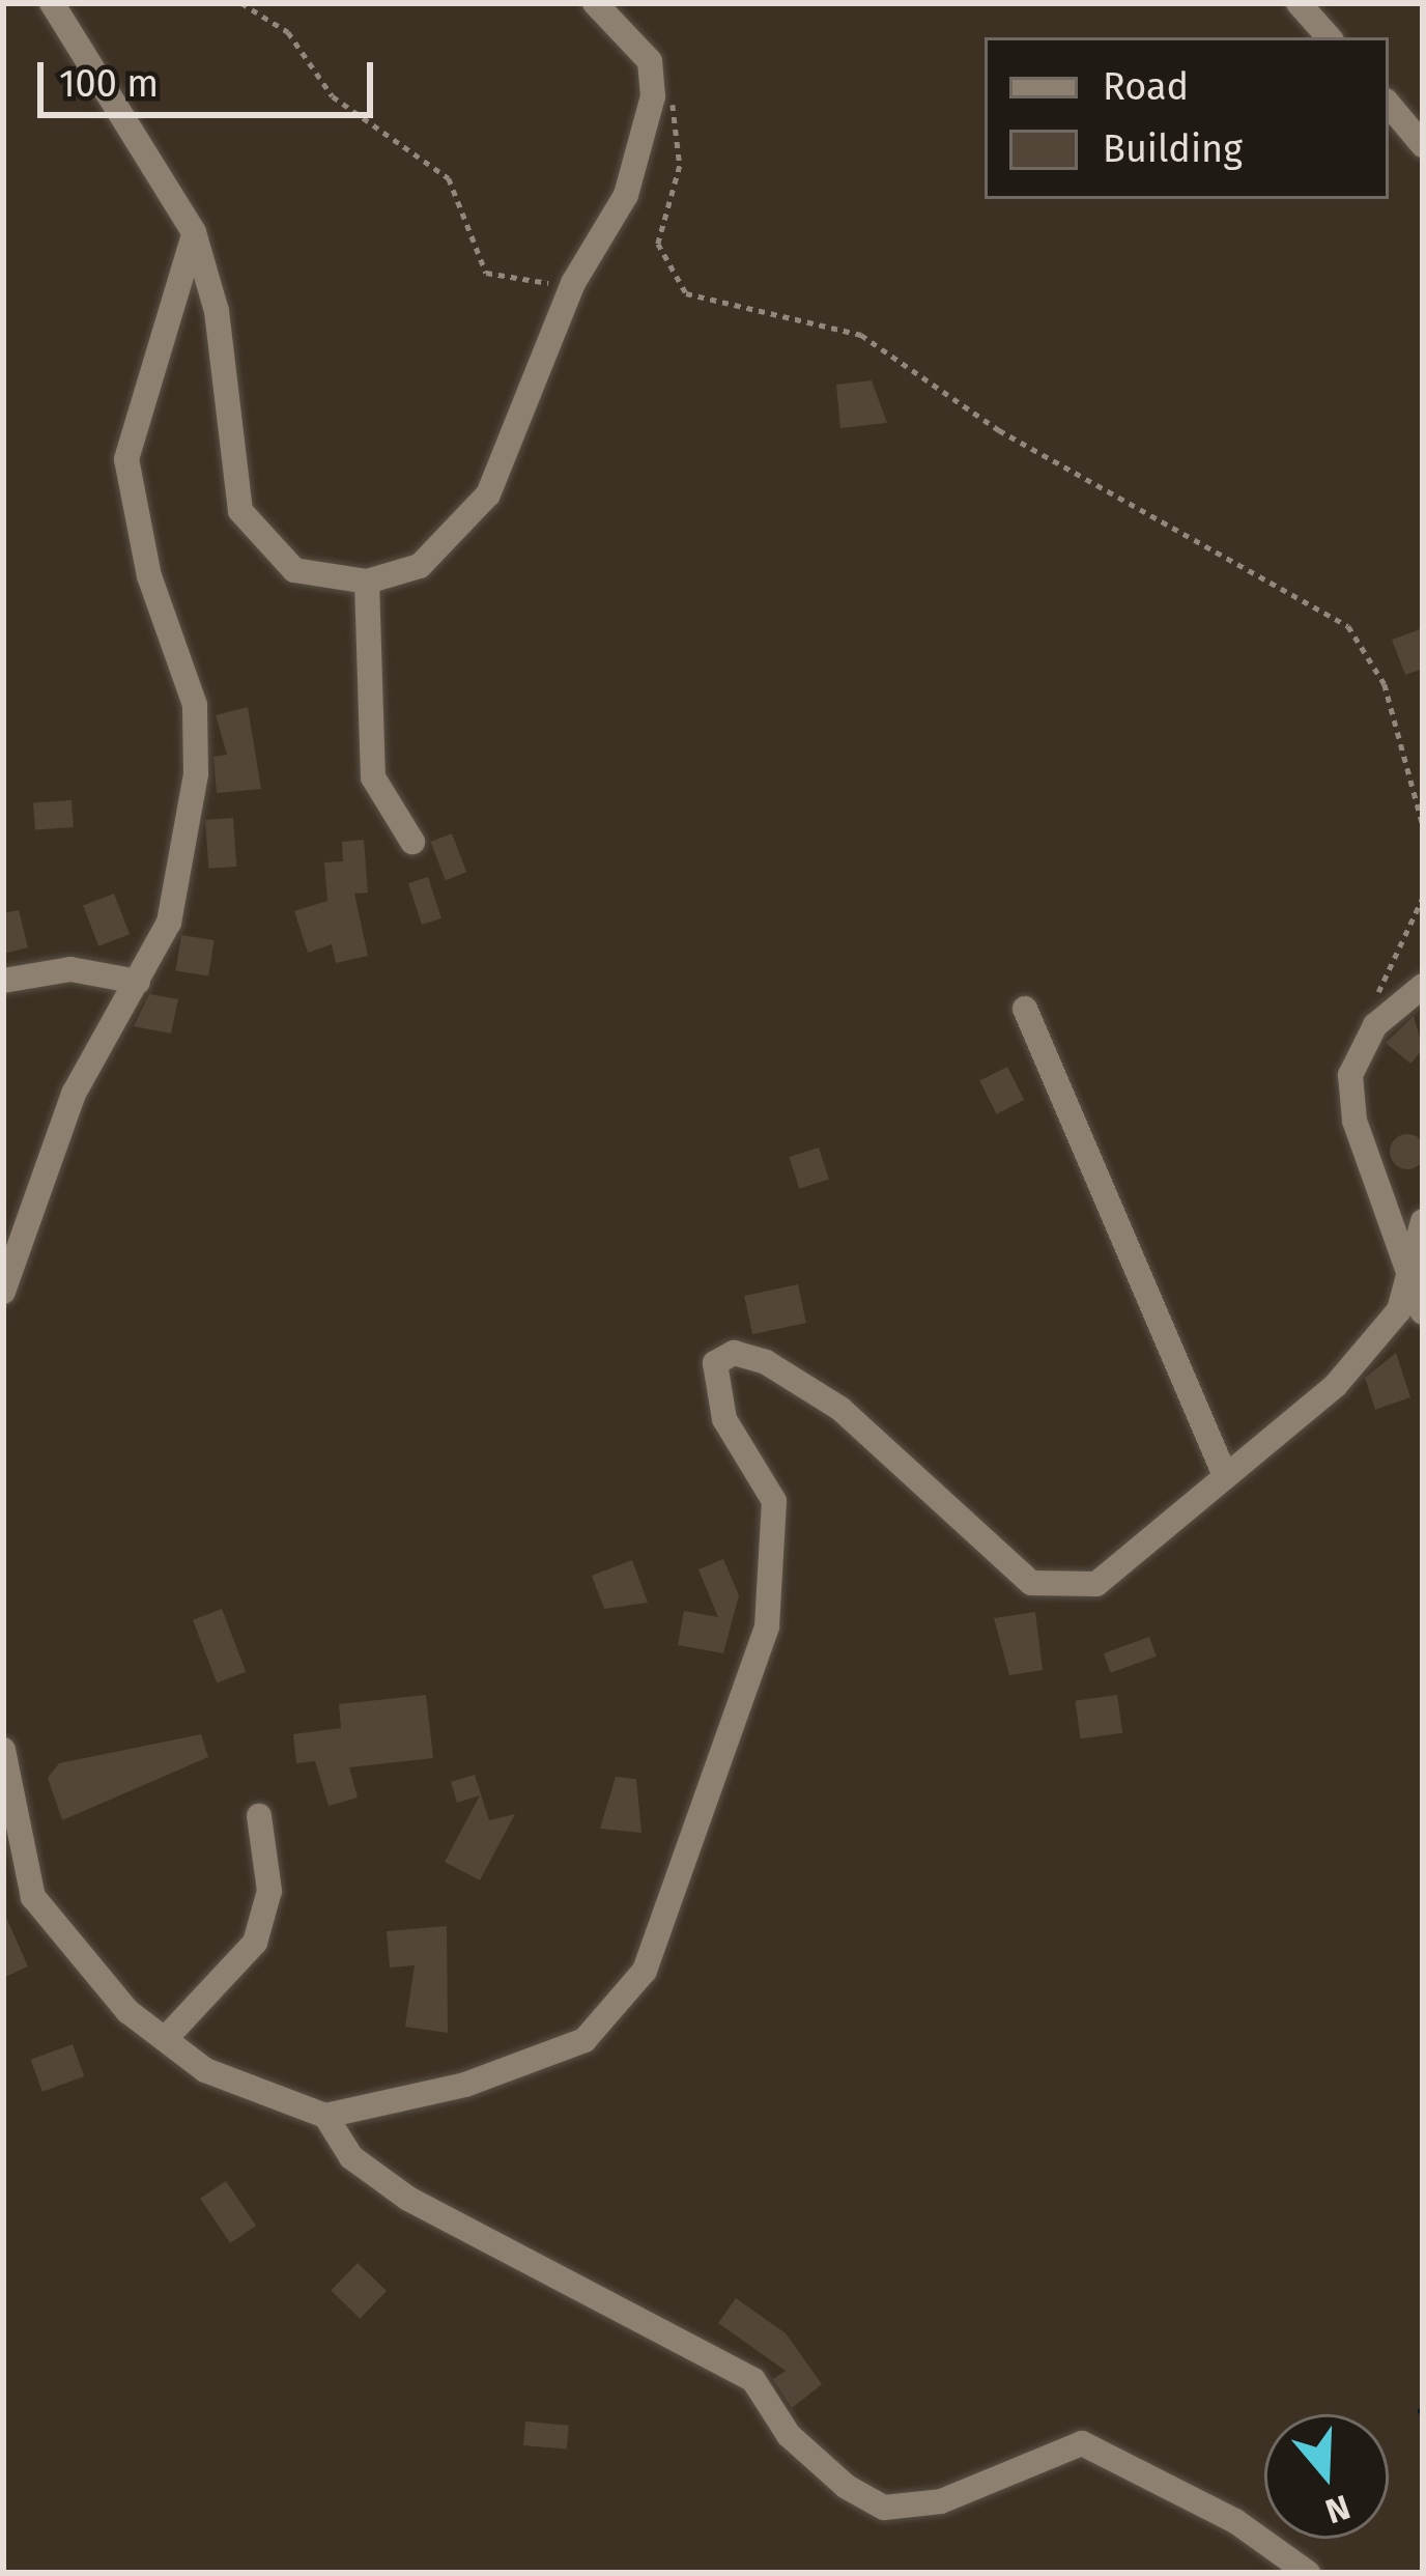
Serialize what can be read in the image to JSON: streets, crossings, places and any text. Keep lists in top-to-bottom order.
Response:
{
  "legend": ["Road", "Building"],
  "scale_bar": "100 m",
  "north": "bottom"
}
